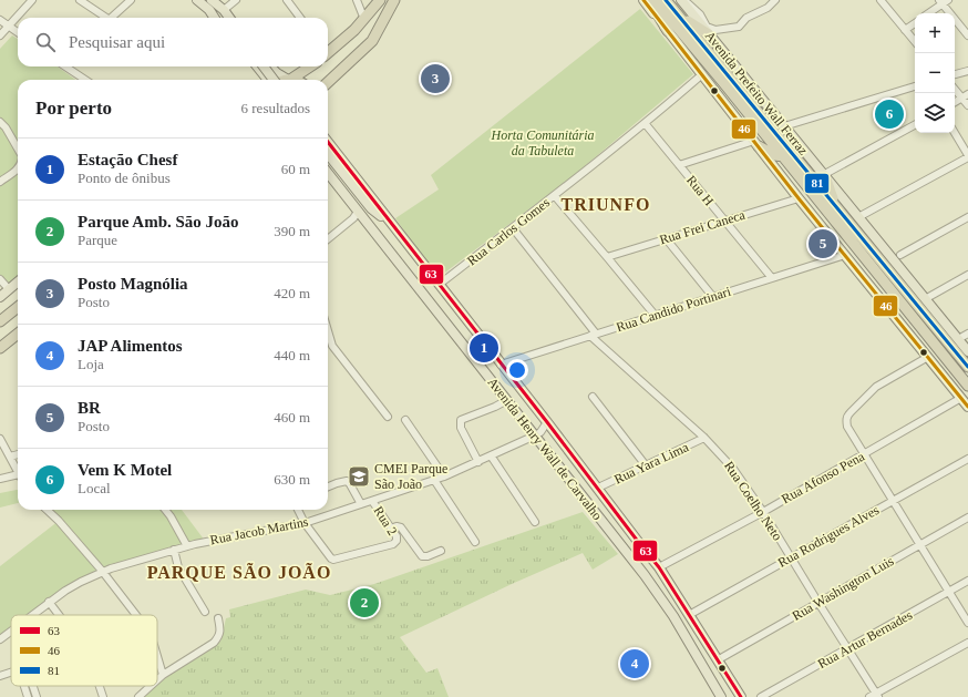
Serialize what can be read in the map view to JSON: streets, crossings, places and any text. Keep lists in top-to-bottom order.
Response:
{
  "streets": {
    "highway": ["Avenida Prefeito Wall Ferraz"],
    "main road": ["Avenida Henry Wall de Carvalho"],
    "street": [
      "Rua H",
      "Rua Frei Caneca",
      "Rua Carlos Gomes",
      "Rua Candido Portinari",
      "Rua Yara Lima",
      "Rua Afonso Pena",
      "Rua Coelho Neto",
      "Rua 2",
      "Rua Jacob Martins",
      "Rua Rodrigues Alves",
      "Rua Washington Luis",
      "Rua Artur Bernades"
    ]
  },
  "crossings": [
    ["Rua H", "Rua Frei Caneca"],
    ["Rua H", "Rua Carlos Gomes"],
    ["Rua H", "Rua Candido Portinari"],
    ["Rua Carlos Gomes", "Avenida Henry Wall de Carvalho"],
    ["Rua Carlos Gomes", "Rua Coelho Neto"],
    ["Rua Candido Portinari", "Avenida Henry Wall de Carvalho"],
    ["Rua Candido Portinari", "Rua Coelho Neto"],
    ["Avenida Henry Wall de Carvalho", "Rua Yara Lima"],
    ["Avenida Henry Wall de Carvalho", "Rua Afonso Pena"],
    ["Avenida Henry Wall de Carvalho", "Rua Jacob Martins"],
    ["Avenida Henry Wall de Carvalho", "Rua Rodrigues Alves"],
    ["Avenida Henry Wall de Carvalho", "Rua Washington Luis"],
    ["Rua Yara Lima", "Rua Coelho Neto"],
    ["Rua Afonso Pena", "Rua Coelho Neto"],
    ["Rua Coelho Neto", "Rua Rodrigues Alves"],
    ["Rua Coelho Neto", "Rua Washington Luis"],
    ["Rua Coelho Neto", "Rua Artur Bernades"],
    ["Rua 2", "Rua Jacob Martins"]
  ],
  "districts": ["TRIUNFO", "PARQUE SÃO JOÃO"],
  "parks": ["Horta Comunitária da Tabuleta"],
  "places": {
    "school or university": ["CMEI Parque São João"]
  },
  "lines": ["transit line 46", "transit line 81", "transit line 63"],
  "legend": ["63", "46", "81"],
  "page": {
    "map_buttons": ["+", "−"],
    "search": "Pesquisar aqui",
    "pins": [
      "3",
      "6",
      "5",
      "1",
      "2",
      "4"
    ],
    "heading": ["Por perto", "6 resultados"],
    "list": [
      {
        "mark": "1",
        "name": "Estação Chesf",
        "note": "Ponto de ônibus",
        "value": "60 m"
      },
      {
        "mark": "2",
        "name": "Parque Amb. São João",
        "note": "Parque",
        "value": "390 m"
      },
      {
        "mark": "3",
        "name": "Posto Magnólia",
        "note": "Posto",
        "value": "420 m"
      },
      {
        "mark": "4",
        "name": "JAP Alimentos",
        "note": "Loja",
        "value": "440 m"
      },
      {
        "mark": "5",
        "name": "BR",
        "note": "Posto",
        "value": "460 m"
      },
      {
        "mark": "6",
        "name": "Vem K Motel",
        "note": "Local",
        "value": "630 m"
      }
    ]
  }
}
